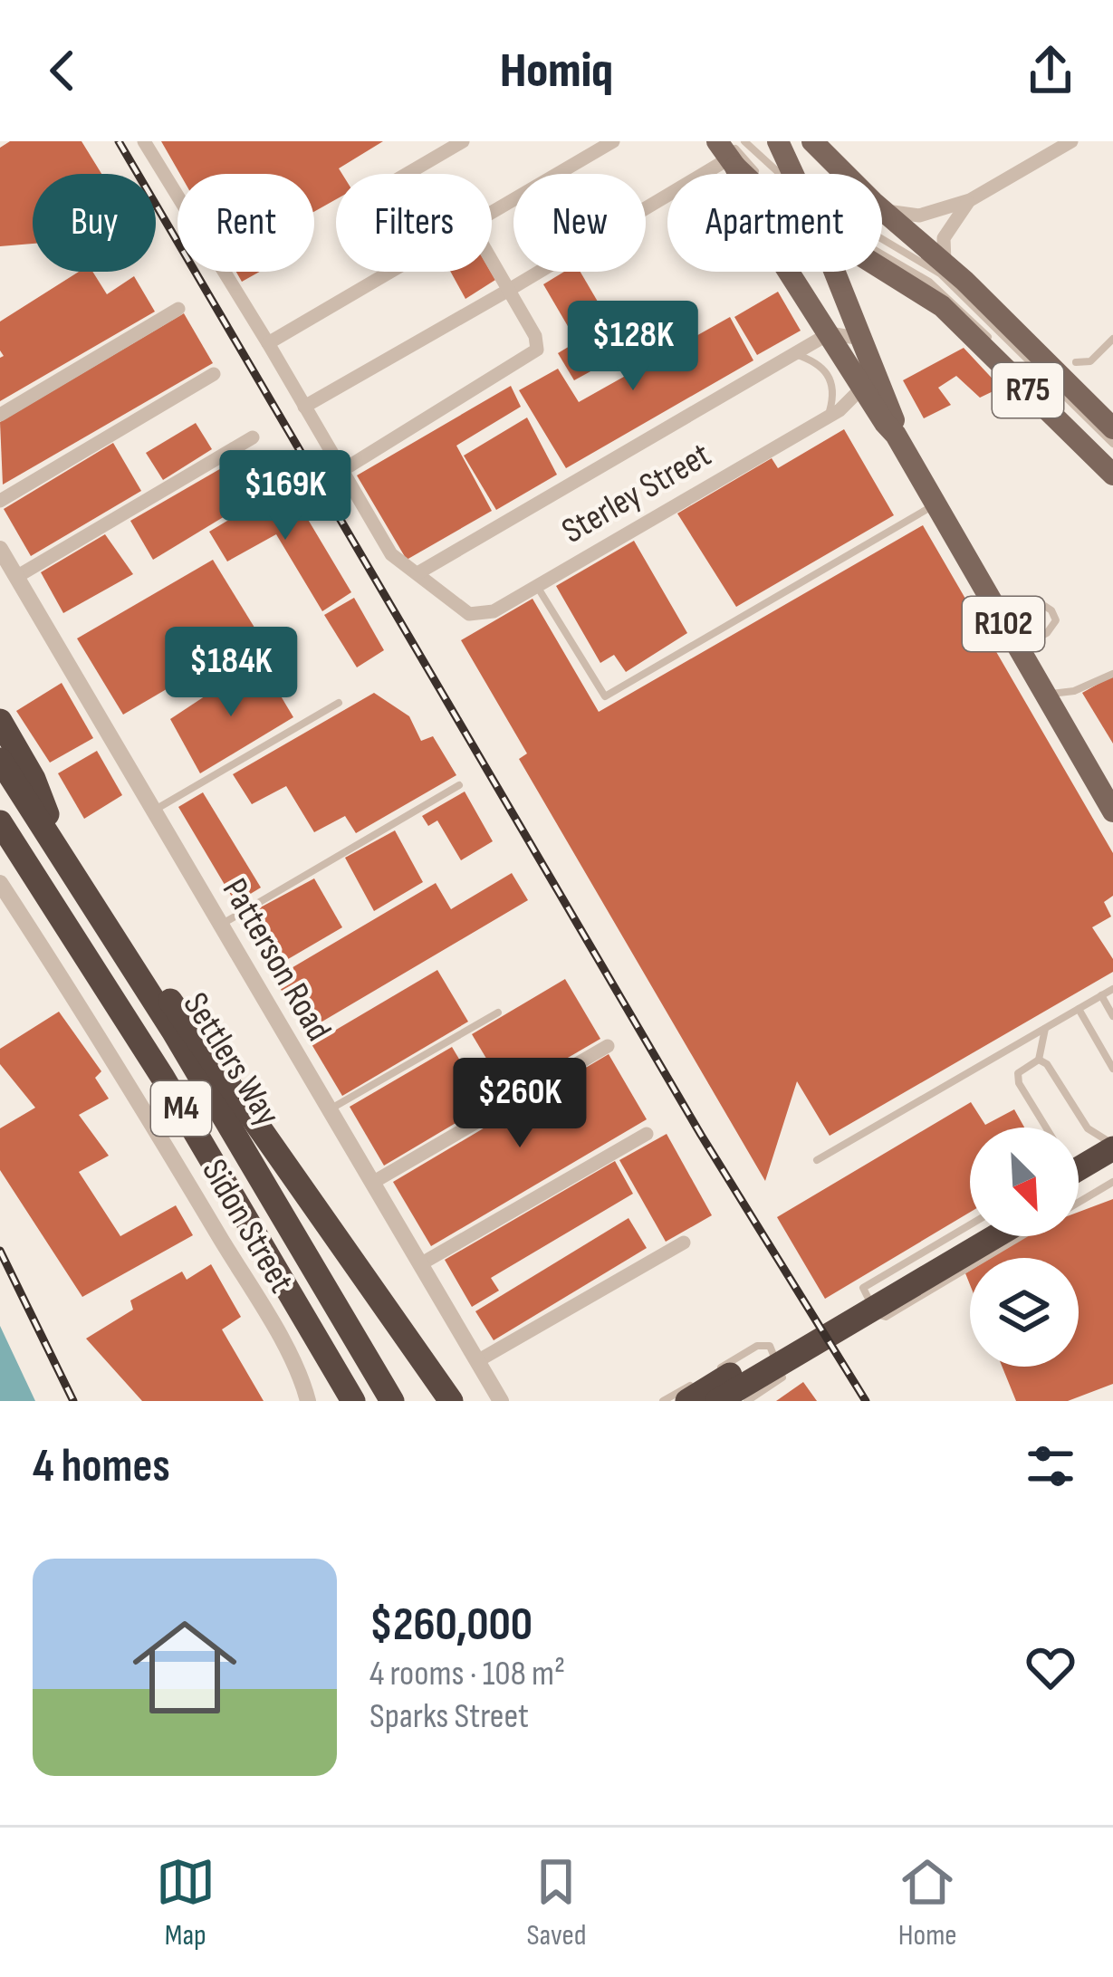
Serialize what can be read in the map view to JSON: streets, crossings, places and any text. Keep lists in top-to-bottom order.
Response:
{
  "streets": {
    "highway": ["Settlers Way", "M4"],
    "main road": ["R75", "R102"],
    "street": ["Sterley Street", "Patterson Road", "Sidon Street"]
  },
  "crossings": [
    ["R75", "R102"],
    ["Sterley Street", "R102"]
  ],
  "north": "bottom right",
  "page": {
    "header": "Homiq",
    "chip": [
      "Buy",
      "Rent",
      "Filters",
      "New",
      "Apartment"
    ],
    "price": [
      "$128K",
      "$169K",
      "$184K",
      "$260K"
    ],
    "heading": "4 homes",
    "list": [
      {
        "name": "$260,000",
        "note": "4 rooms · 108 m² · Sparks Street"
      }
    ],
    "tabs": ["Map", "Saved", "Home"]
  }
}
